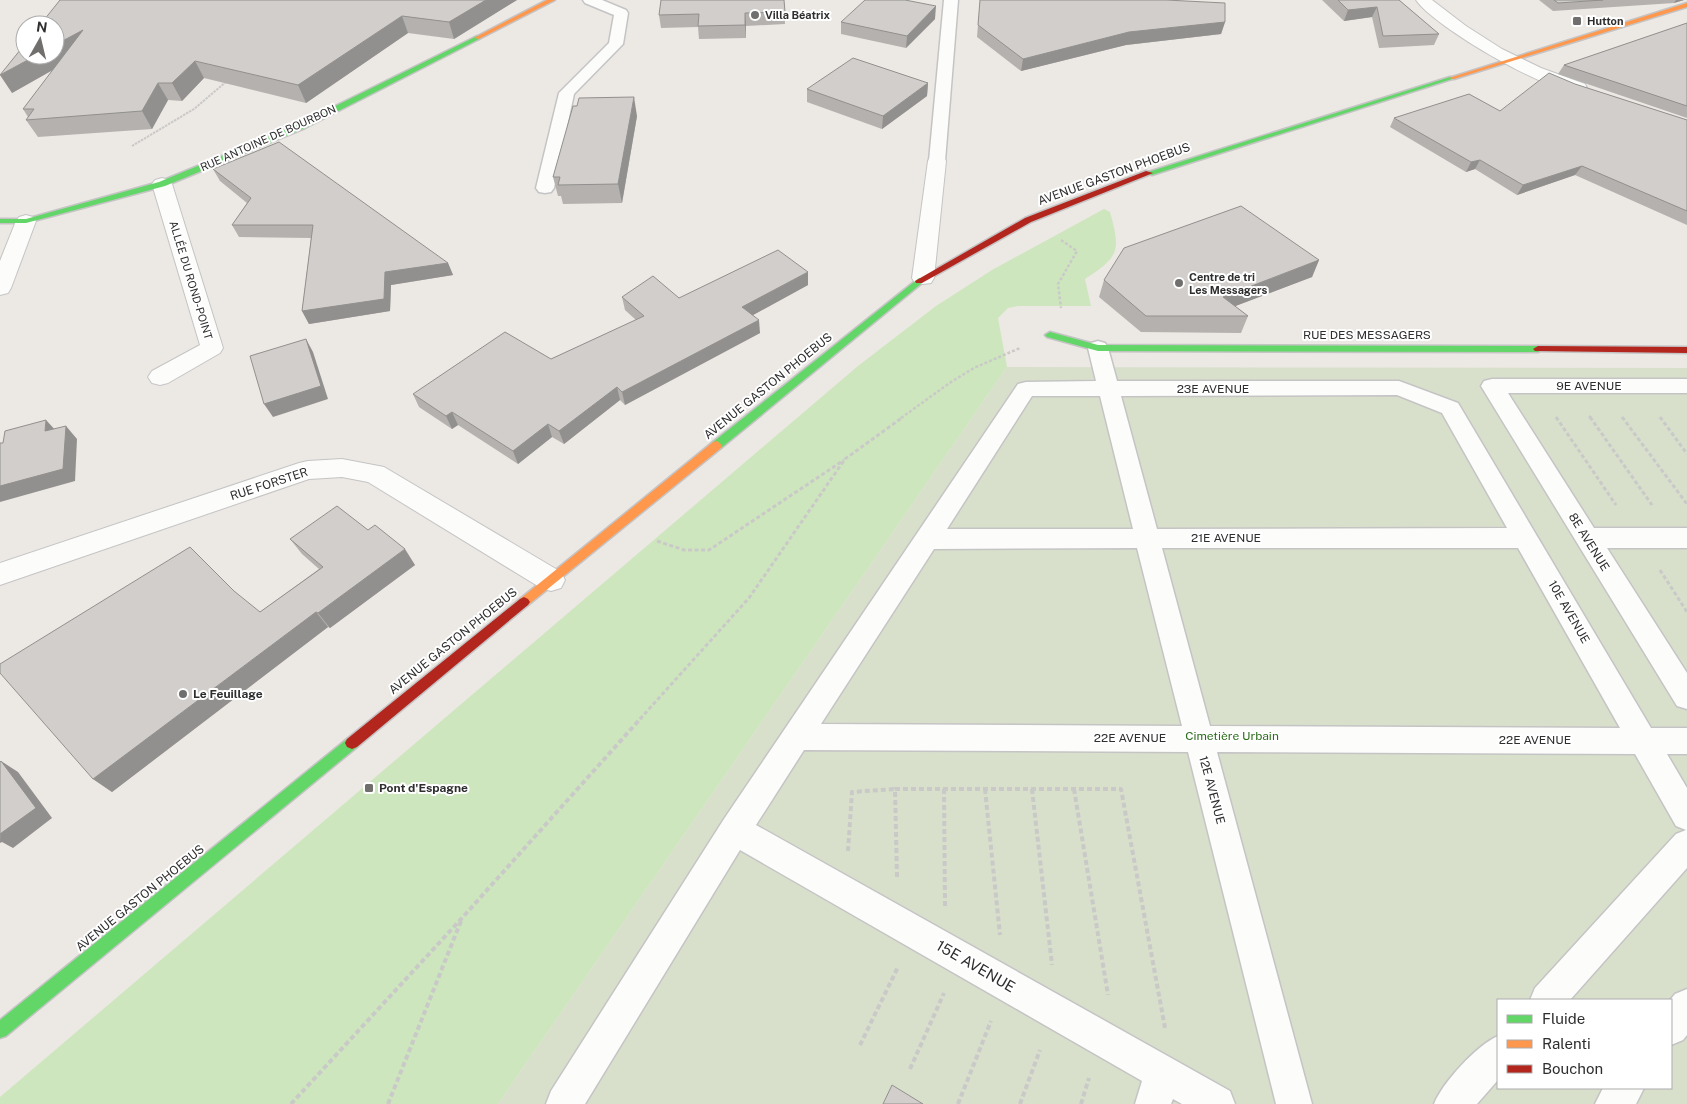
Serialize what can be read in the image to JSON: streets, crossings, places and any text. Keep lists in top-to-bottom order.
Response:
{
  "streets": {
    "main road": ["RUE ANTOINE DE BOURBON", "AVENUE GASTON PHOEBUS", "RUE DES MESSAGERS"],
    "street": ["ALLÉE DU ROND-POINT", "RUE FORSTER"],
    "lane": [
      "9E AVENUE",
      "23E AVENUE",
      "21E AVENUE",
      "8E AVENUE",
      "10E AVENUE",
      "22E AVENUE",
      "12E AVENUE",
      "15E AVENUE"
    ]
  },
  "crossings": [
    ["RUE ANTOINE DE BOURBON", "ALLÉE DU ROND-POINT"],
    ["AVENUE GASTON PHOEBUS", "RUE FORSTER"],
    ["RUE DES MESSAGERS", "12E AVENUE"],
    ["9E AVENUE", "8E AVENUE"],
    ["23E AVENUE", "21E AVENUE"],
    ["23E AVENUE", "10E AVENUE"],
    ["23E AVENUE", "12E AVENUE"],
    ["21E AVENUE", "10E AVENUE"],
    ["21E AVENUE", "12E AVENUE"],
    ["10E AVENUE", "22E AVENUE"],
    ["22E AVENUE", "12E AVENUE"]
  ],
  "parks": ["Cimetière Urbain"],
  "places": {
    "other": ["Villa Béatrix", "Centre de tri Les Messagers", "Le Feuillage"],
    "transit": ["Hutton", "Pont d'Espagne"]
  },
  "legend": ["Fluide", "Ralenti", "Bouchon"],
  "north": "top"
}
